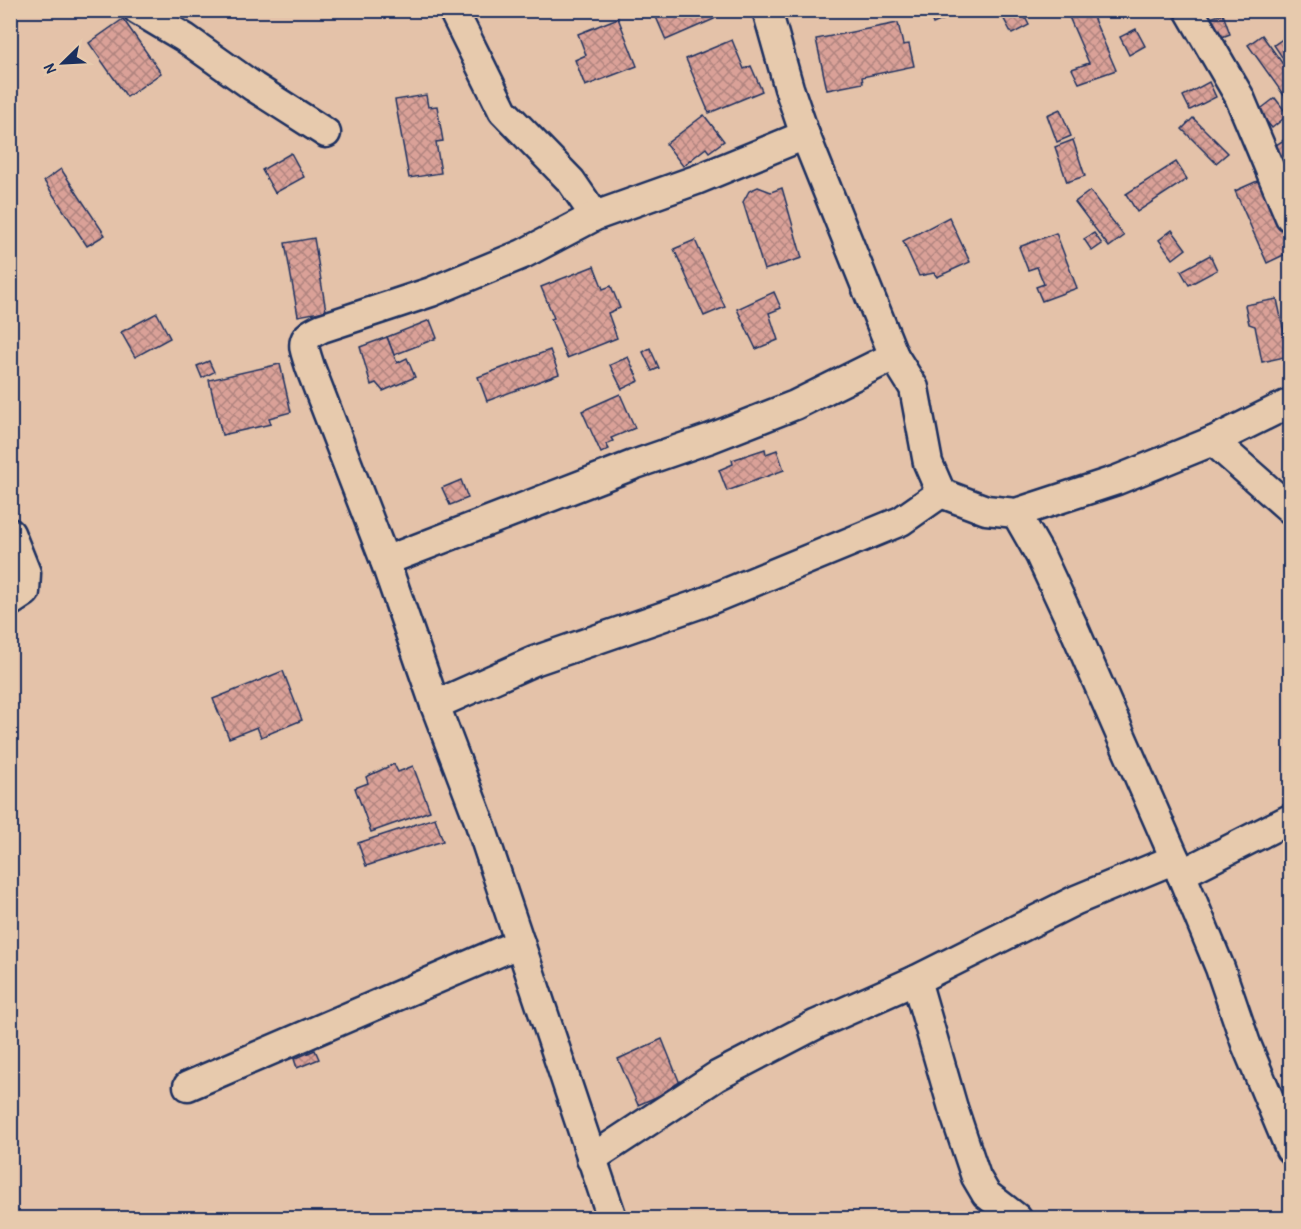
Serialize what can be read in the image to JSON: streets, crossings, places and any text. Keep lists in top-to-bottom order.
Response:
{
  "north": "bottom left"
}
